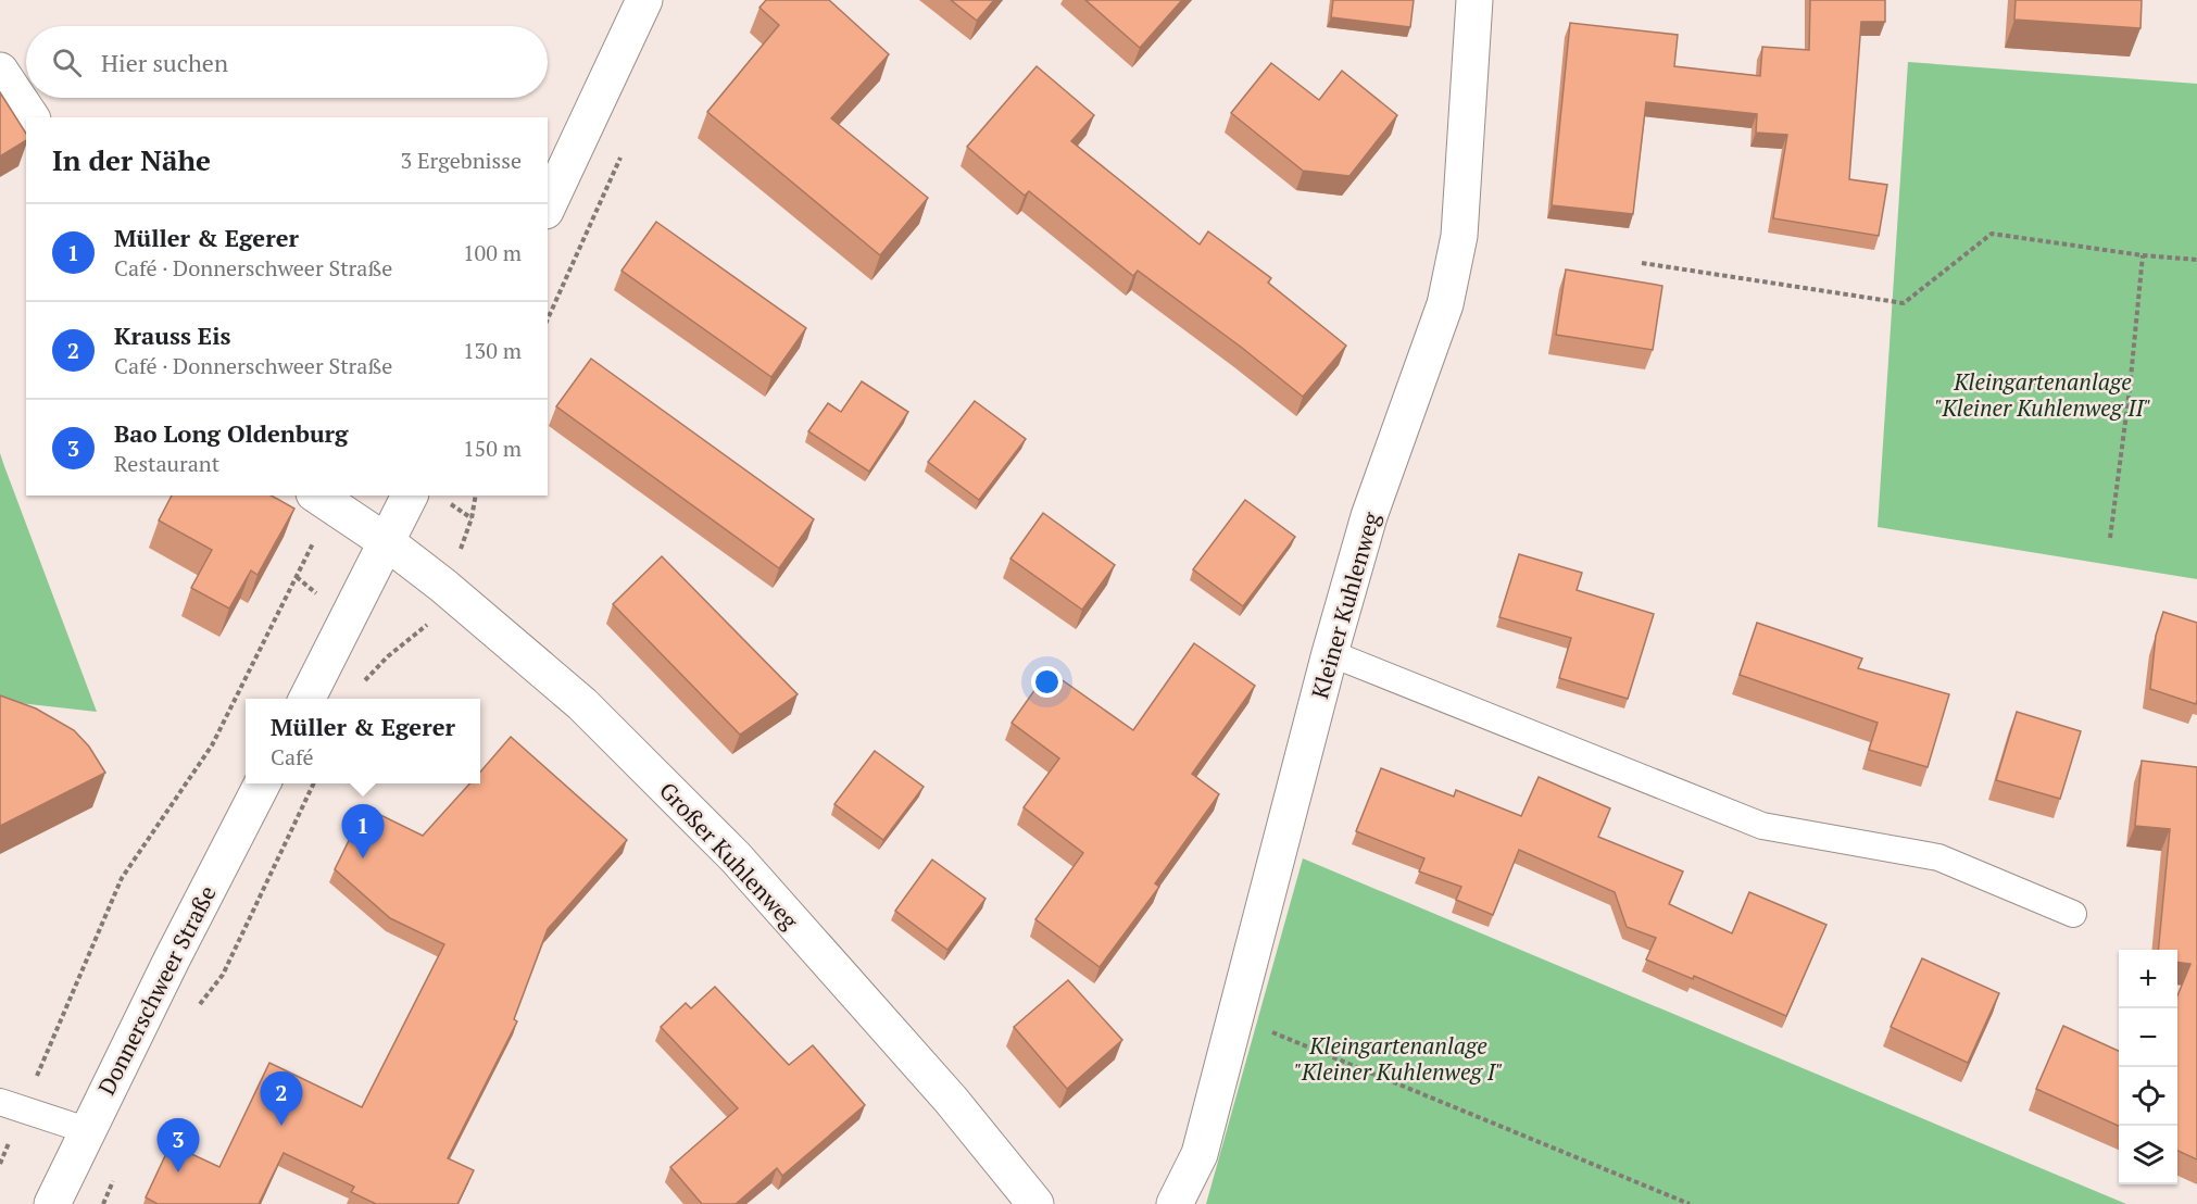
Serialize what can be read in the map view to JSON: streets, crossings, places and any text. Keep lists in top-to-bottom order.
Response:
{
  "streets": {
    "street": ["Kleiner Kuhlenweg", "Großer Kuhlenweg", "Donnerschweer Straße"]
  },
  "parks": ["Kleingartenanlage \"Kleiner Kuhlenweg II\"", "Kleingartenanlage \"Kleiner Kuhlenweg I\""],
  "page": {
    "search": "Hier suchen",
    "heading": ["In der Nähe", "3 Ergebnisse"],
    "list": [
      {
        "mark": "1",
        "name": "Müller & Egerer",
        "note": "Café · Donnerschweer Straße",
        "value": "100 m"
      },
      {
        "mark": "2",
        "name": "Krauss Eis",
        "note": "Café · Donnerschweer Straße",
        "value": "130 m"
      },
      {
        "mark": "3",
        "name": "Bao Long Oldenburg",
        "note": "Restaurant",
        "value": "150 m"
      }
    ],
    "popup": ["Müller & Egerer", "Café"],
    "pins": ["1", "2", "3"],
    "map_buttons": ["+", "−"]
  }
}
